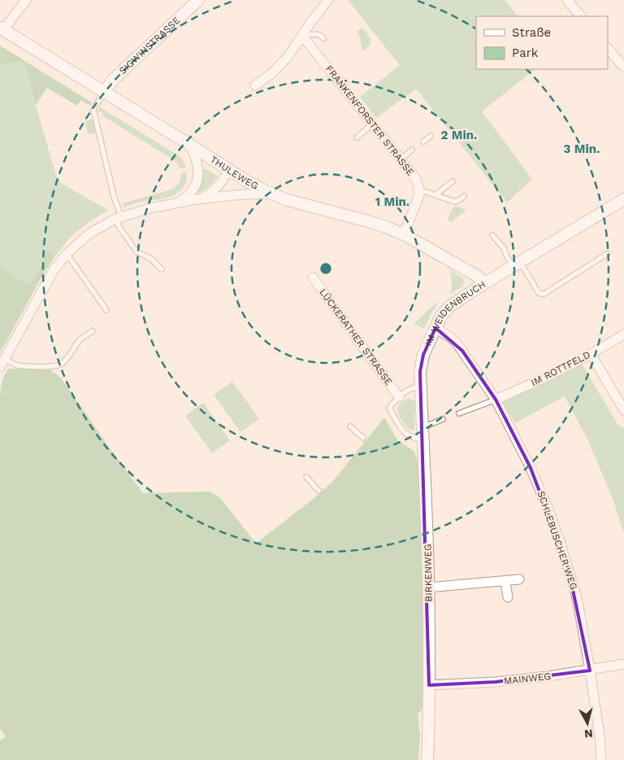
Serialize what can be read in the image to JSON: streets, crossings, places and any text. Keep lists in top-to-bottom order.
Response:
{
  "streets": {
    "street": [
      "SIGWINSTRASSE",
      "FRANKENFORSTER STRASSE",
      "THULEWEG",
      "IM WEIDENBRUCH",
      "LÜCKERATHER STRASSE",
      "IM ROTTFELD",
      "SCHLEBUSCHER WEG",
      "BIRKENWEG",
      "MAINWEG"
    ]
  },
  "crossings": [
    ["SIGWINSTRASSE", "THULEWEG"],
    ["THULEWEG", "IM WEIDENBRUCH"],
    ["IM WEIDENBRUCH", "SCHLEBUSCHER WEG"],
    ["IM WEIDENBRUCH", "BIRKENWEG"],
    ["IM ROTTFELD", "SCHLEBUSCHER WEG"],
    ["SCHLEBUSCHER WEG", "MAINWEG"],
    ["BIRKENWEG", "MAINWEG"]
  ],
  "legend": ["Straße", "Park"],
  "north": "bottom",
  "rings": ["2 Min.", "3 Min.", "1 Min."]
}
